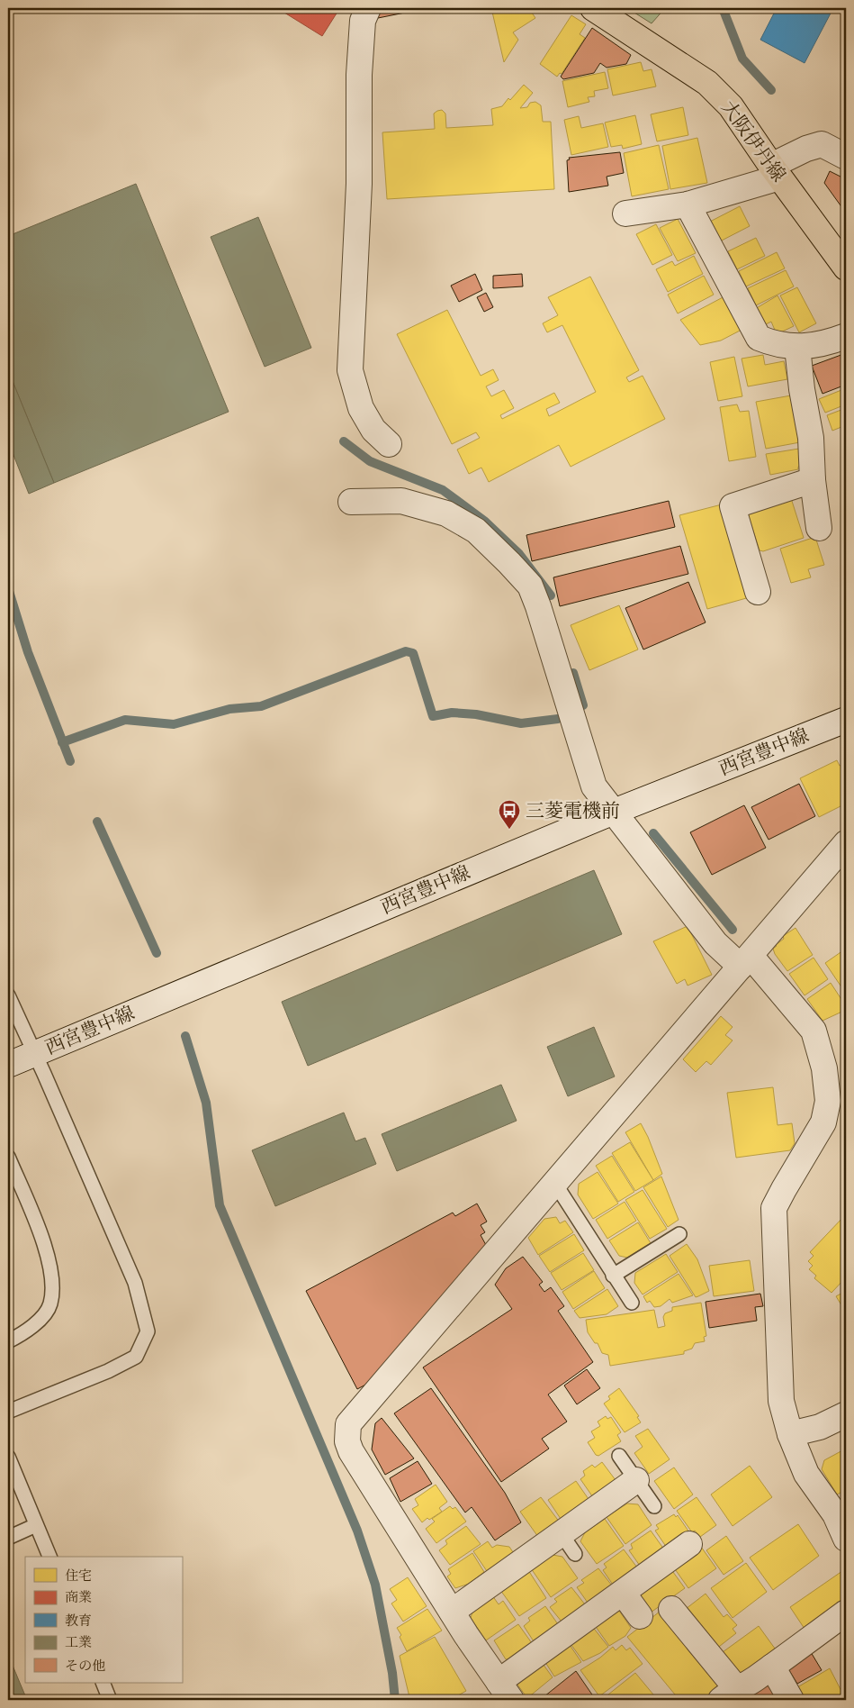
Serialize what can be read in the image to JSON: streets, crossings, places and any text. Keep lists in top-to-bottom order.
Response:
{
  "streets": {
    "main road": ["大阪伊丹線"],
    "street": ["西宮豊中線"]
  },
  "places": {
    "bus stop": ["三菱電機前"]
  },
  "legend": [
    "住宅",
    "商業",
    "教育",
    "工業",
    "その他"
  ]
}
